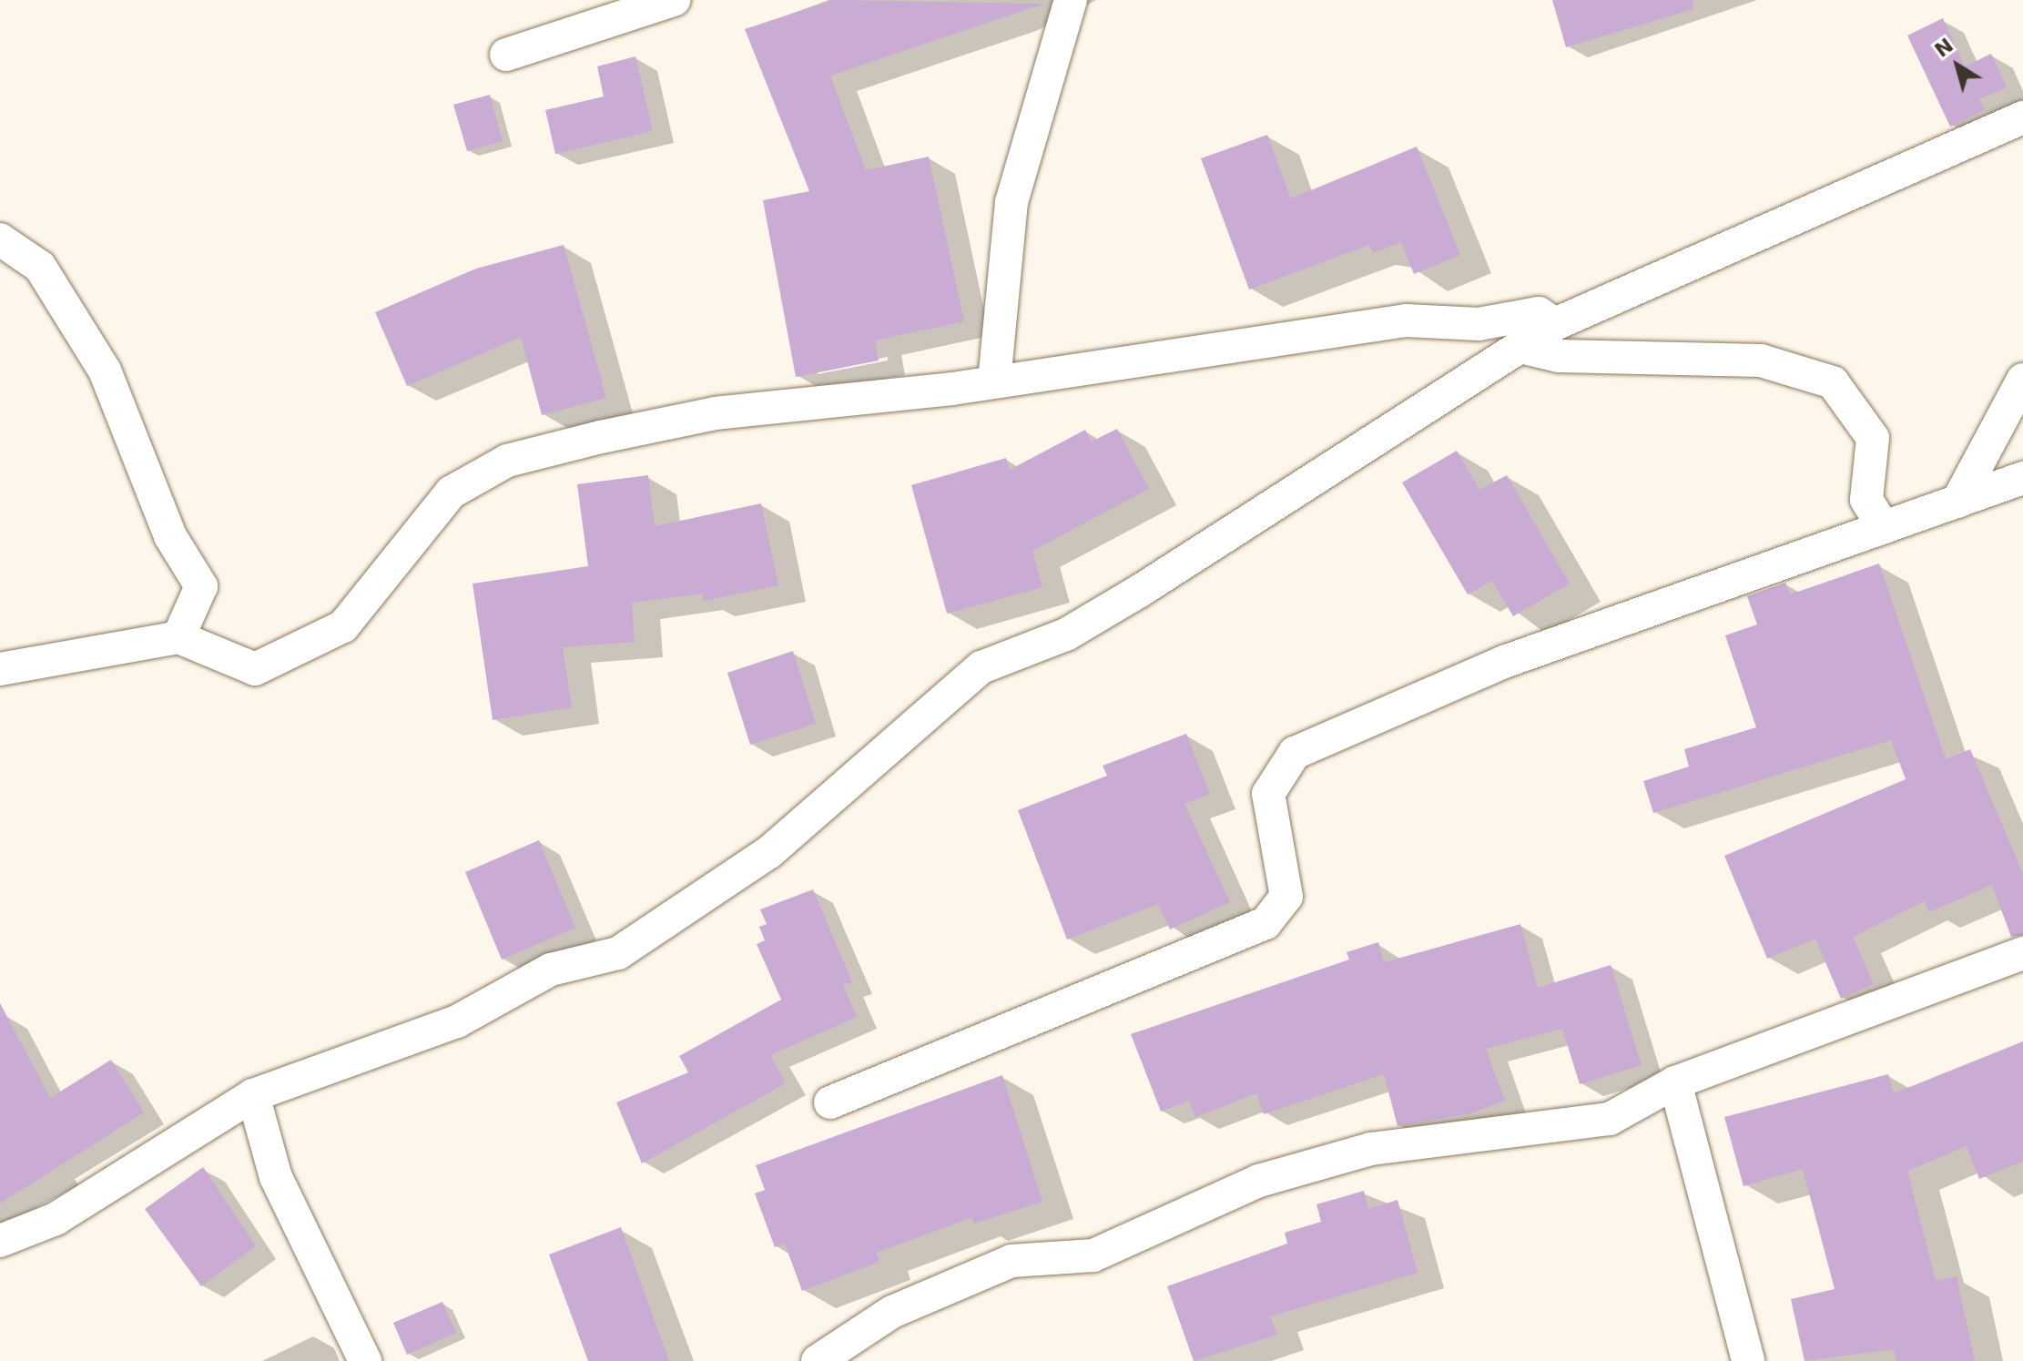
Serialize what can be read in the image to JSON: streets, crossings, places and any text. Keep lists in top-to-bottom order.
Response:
{
  "north": "top left"
}
